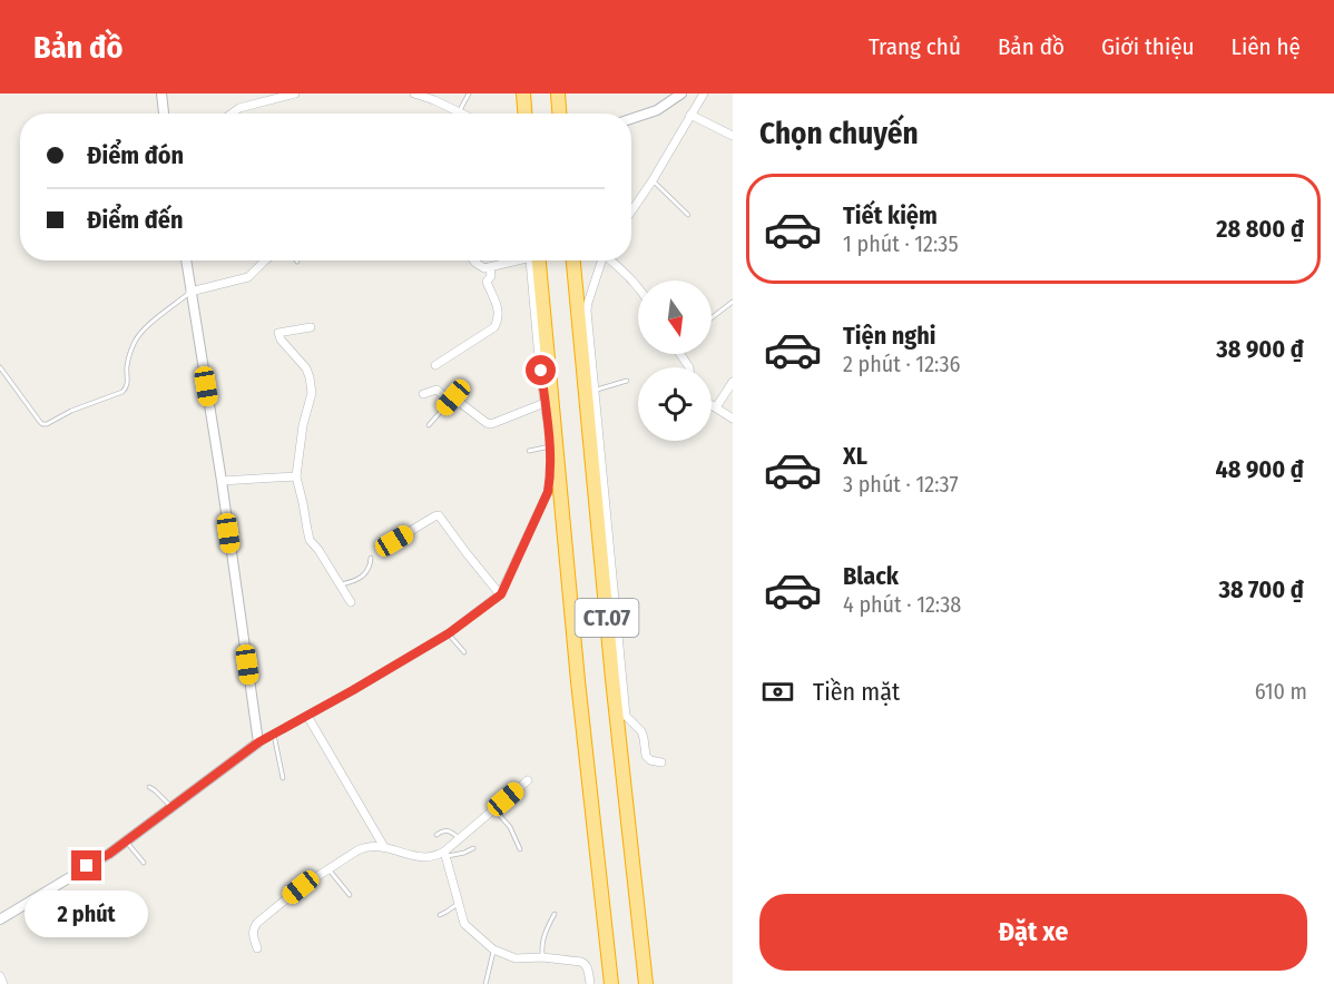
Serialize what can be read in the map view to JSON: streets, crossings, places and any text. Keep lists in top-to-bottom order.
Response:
{
  "streets": {
    "highway": ["CT.07"]
  },
  "north": "bottom",
  "page": {
    "header": "Bản đồ",
    "nav": [
      "Trang chủ",
      "Bản đồ",
      "Giới thiệu",
      "Liên hệ"
    ],
    "heading": "Chọn chuyến",
    "banner": ["Điểm đón", "Điểm đến"],
    "list": [
      {
        "name": "Tiết kiệm",
        "note": "1 phút · 12:35",
        "value": "28 800 ₫"
      },
      {
        "name": "Tiện nghi",
        "note": "2 phút · 12:36",
        "value": "38 900 ₫"
      },
      {
        "name": "XL",
        "note": "3 phút · 12:37",
        "value": "48 900 ₫"
      },
      {
        "name": "Black",
        "note": "4 phút · 12:38",
        "value": "38 700 ₫"
      }
    ],
    "pay": ["Tiền mặt", "610 m"],
    "buttons": "Đặt xe",
    "bubble": "2 phút"
  }
}
